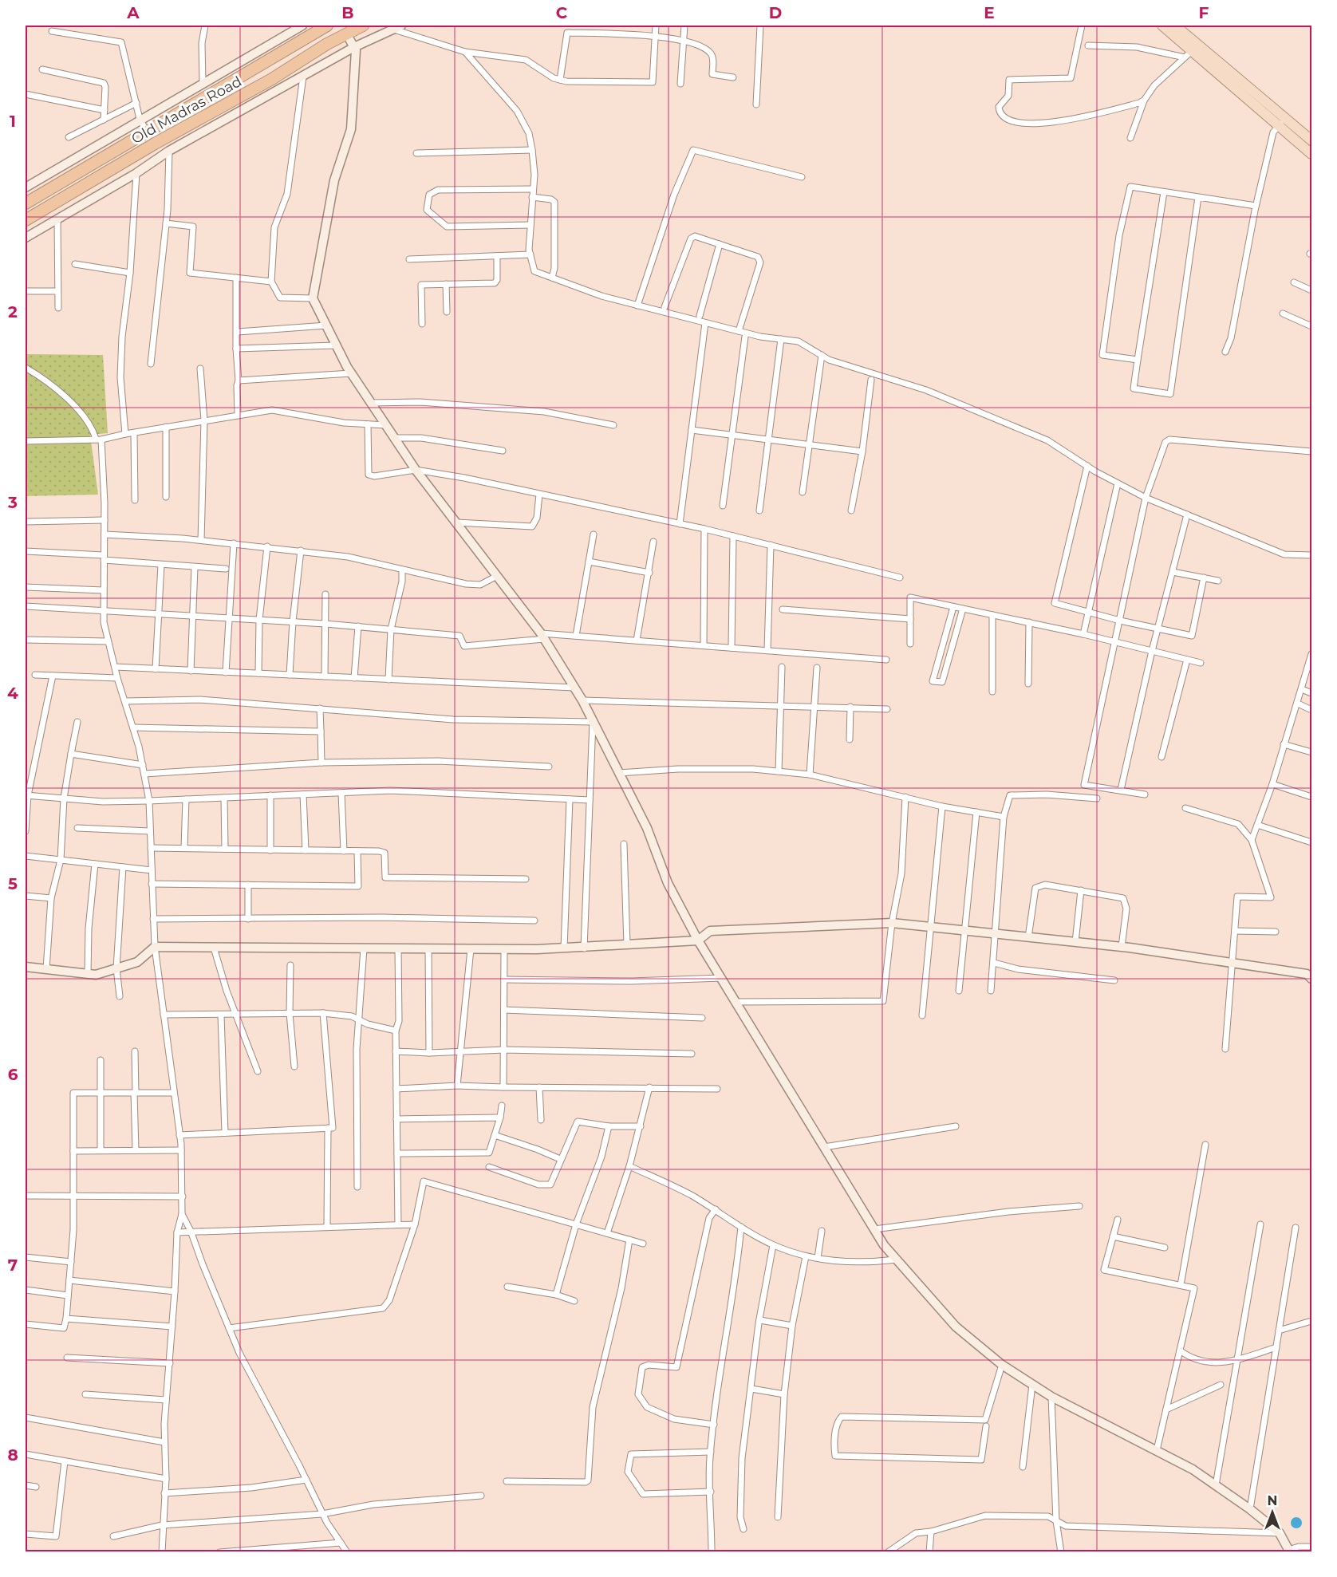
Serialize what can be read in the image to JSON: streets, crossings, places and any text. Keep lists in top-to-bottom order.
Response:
{
  "streets": {
    "highway": ["Old Madras Road"]
  },
  "north": "top",
  "grid": {
    "columns": [
      "A",
      "B",
      "C",
      "D",
      "E",
      "F"
    ],
    "rows": [
      "1",
      "2",
      "3",
      "4",
      "5",
      "6",
      "7",
      "8"
    ]
  }
}
